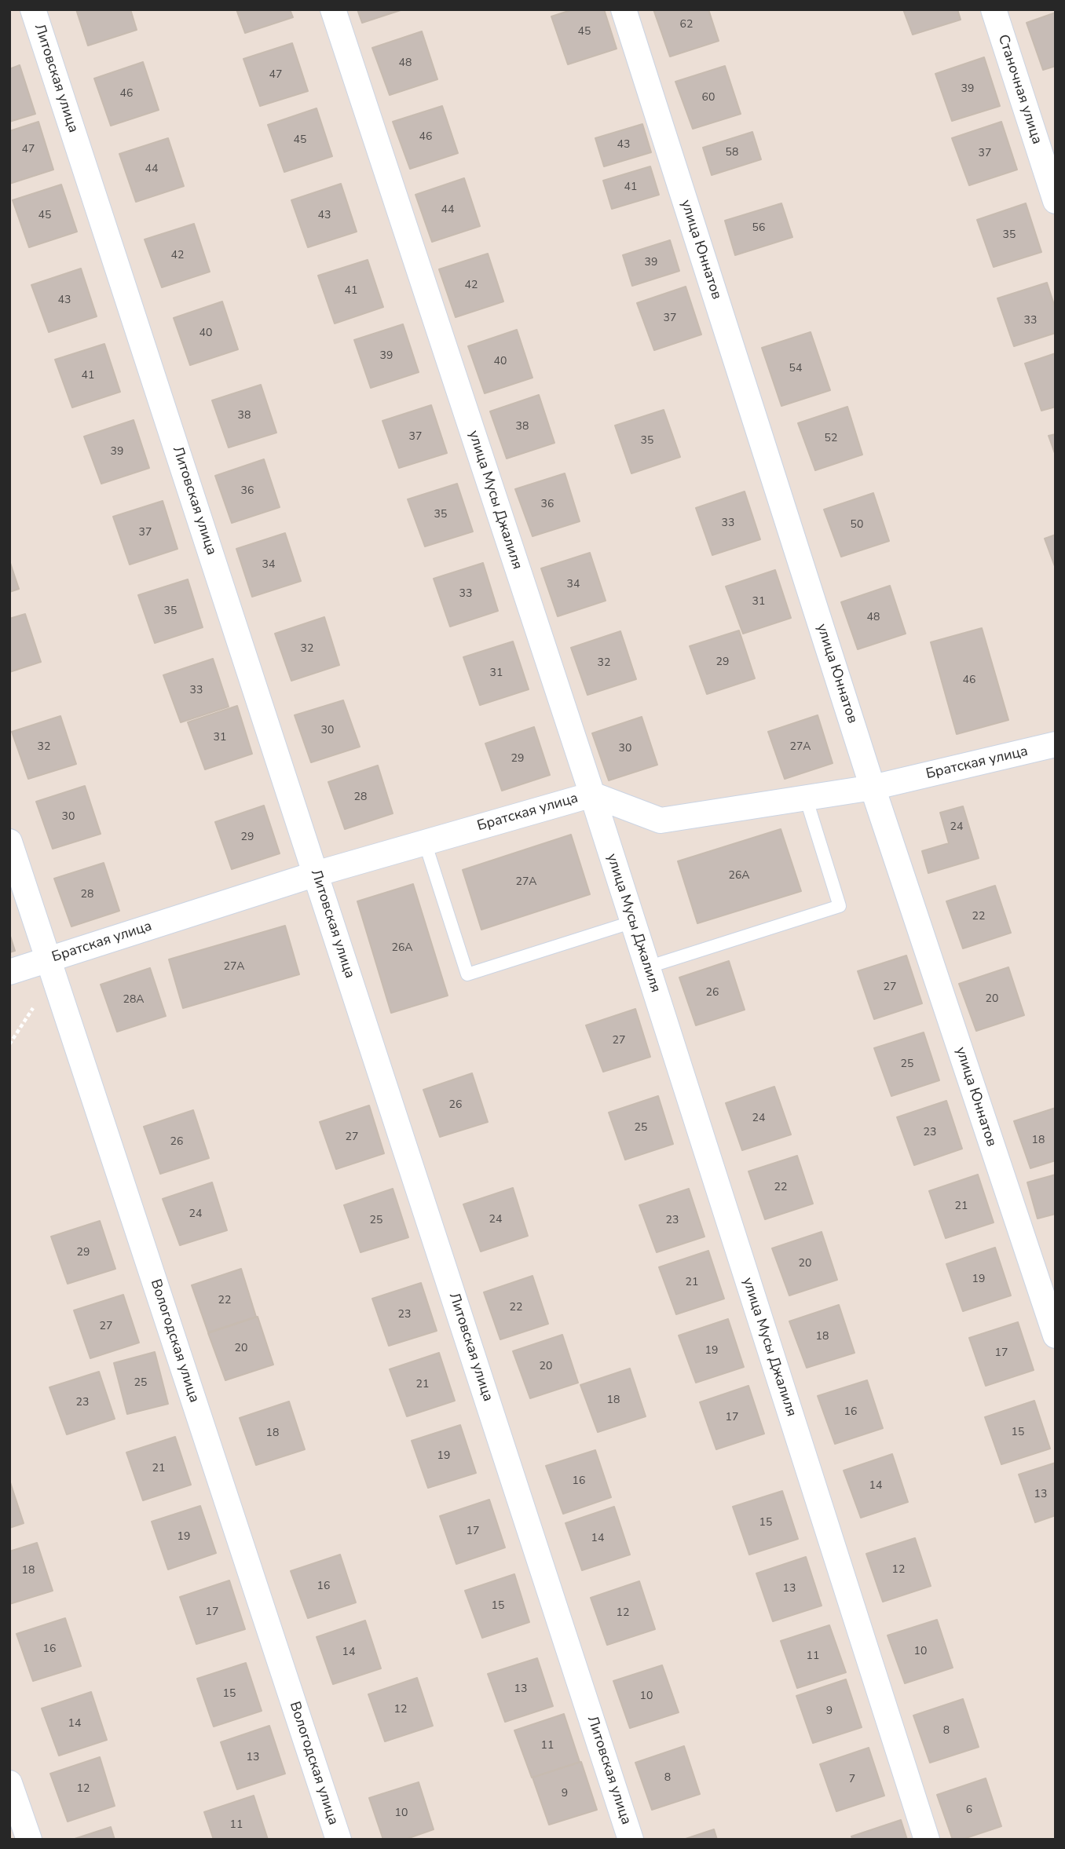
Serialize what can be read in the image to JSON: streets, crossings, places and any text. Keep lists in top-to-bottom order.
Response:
{
  "streets": {
    "street": [
      "Литовская улица",
      "Станочная улица",
      "улица Юннатов",
      "улица Мусы Джалиля",
      "Братская улица",
      "Вологодская улица"
    ]
  },
  "crossings": [
    ["Литовская улица", "Братская улица"],
    ["улица Юннатов", "Братская улица"],
    ["улица Мусы Джалиля", "Братская улица"],
    ["Братская улица", "Вологодская улица"]
  ],
  "house_numbers": [
    "62",
    "45",
    "48",
    "47",
    "39",
    "46",
    "60",
    "46",
    "45",
    "43",
    "47",
    "58",
    "37",
    "44",
    "41",
    "44",
    "45",
    "43",
    "56",
    "35",
    "42",
    "39",
    "42",
    "41",
    "43",
    "37",
    "33",
    "40",
    "39",
    "40",
    "54",
    "41",
    "38",
    "38",
    "37",
    "52",
    "35",
    "39",
    "36",
    "36",
    "35",
    "33",
    "50",
    "37",
    "34",
    "34",
    "33",
    "31",
    "35",
    "48",
    "32",
    "29",
    "32",
    "31",
    "46",
    "33",
    "30",
    "31",
    "32",
    "27А",
    "30",
    "29",
    "28",
    "30",
    "24",
    "29",
    "26А",
    "27А",
    "28",
    "22",
    "26А",
    "27А",
    "27",
    "26",
    "20",
    "28А",
    "27",
    "25",
    "26",
    "24",
    "25",
    "23",
    "27",
    "18",
    "26",
    "22",
    "21",
    "24",
    "24",
    "25",
    "23",
    "29",
    "20",
    "19",
    "21",
    "22",
    "22",
    "23",
    "27",
    "18",
    "20",
    "19",
    "17",
    "20",
    "25",
    "21",
    "18",
    "23",
    "16",
    "17",
    "15",
    "18",
    "19",
    "21",
    "16",
    "14",
    "13",
    "15",
    "17",
    "19",
    "14",
    "12",
    "18",
    "16",
    "13",
    "15",
    "17",
    "12",
    "16",
    "10",
    "14",
    "11",
    "13",
    "15",
    "10",
    "12",
    "9",
    "14",
    "8",
    "11",
    "13",
    "8",
    "7",
    "12",
    "9",
    "6",
    "10",
    "11"
  ]
}
